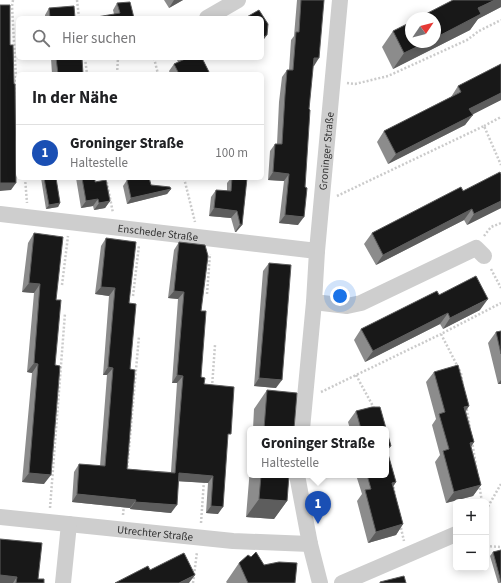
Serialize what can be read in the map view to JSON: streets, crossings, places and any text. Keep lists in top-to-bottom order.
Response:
{
  "streets": {
    "street": ["Groninger Straße", "Enscheder Straße", "Utrechter Straße"]
  },
  "crossings": [
    ["Groninger Straße", "Enscheder Straße"]
  ],
  "north": "top right",
  "page": {
    "search": "Hier suchen",
    "heading": "In der Nähe",
    "list": [
      {
        "mark": "1",
        "name": "Groninger Straße",
        "note": "Haltestelle",
        "value": "100 m"
      }
    ],
    "popup": ["Groninger Straße", "Haltestelle"],
    "pins": "1",
    "map_buttons": ["+", "−"]
  }
}
